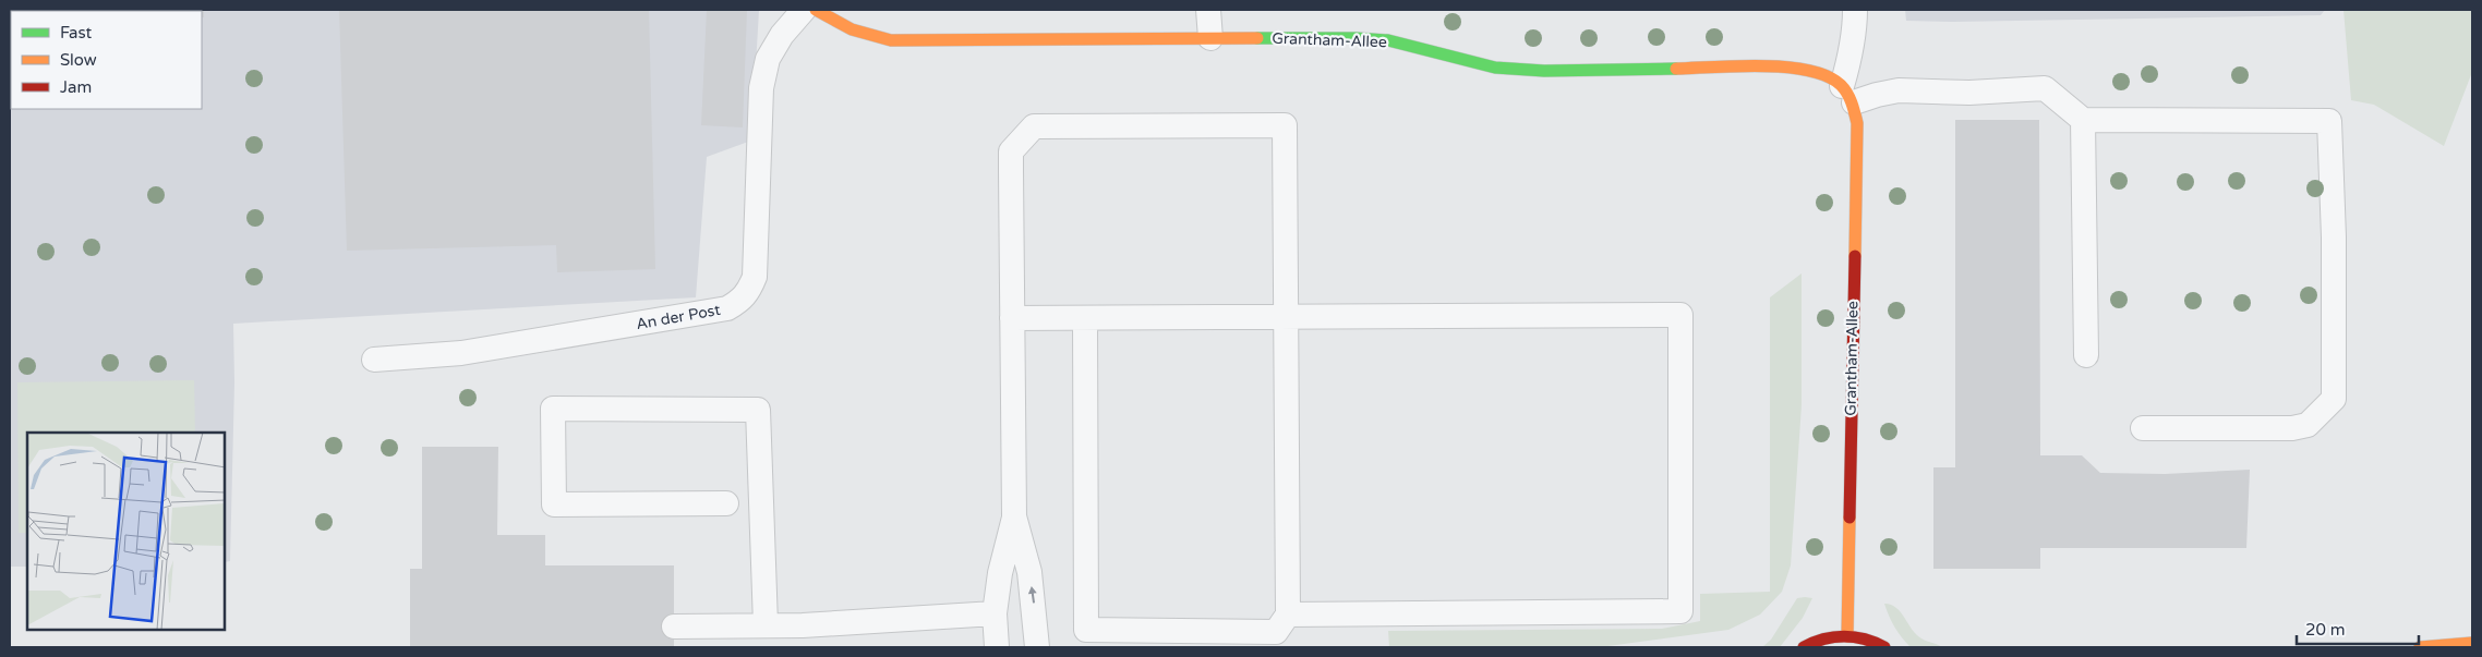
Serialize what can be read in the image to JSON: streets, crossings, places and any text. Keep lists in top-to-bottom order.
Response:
{
  "streets": {
    "street": ["Grantham-Allee"],
    "lane": ["An der Post"]
  },
  "legend": ["Fast", "Slow", "Jam"],
  "scale_bar": "20 m"
}
